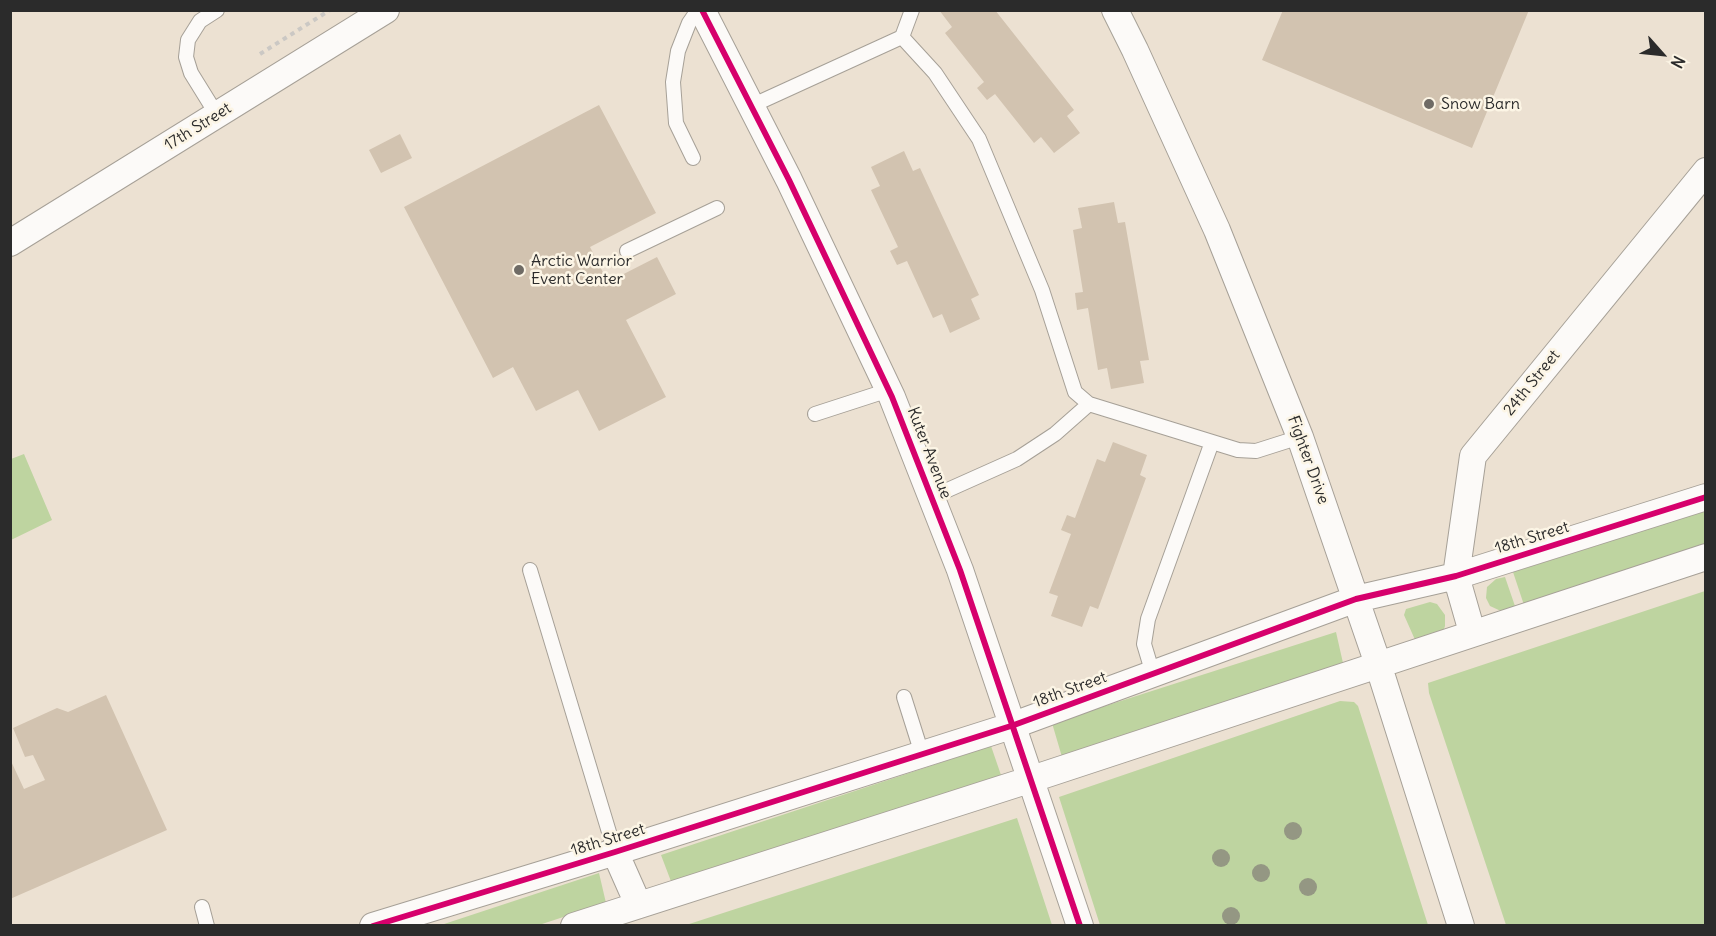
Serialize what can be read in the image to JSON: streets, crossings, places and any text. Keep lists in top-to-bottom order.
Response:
{
  "streets": {
    "street": [
      "17th Street",
      "24th Street",
      "Kuter Avenue",
      "Fighter Drive",
      "18th Street"
    ]
  },
  "crossings": [
    ["24th Street", "18th Street"],
    ["Kuter Avenue", "18th Street"],
    ["Fighter Drive", "18th Street"]
  ],
  "places": ["Snow Barn", "Arctic Warrior Event Center"],
  "north": "bottom right"
}
